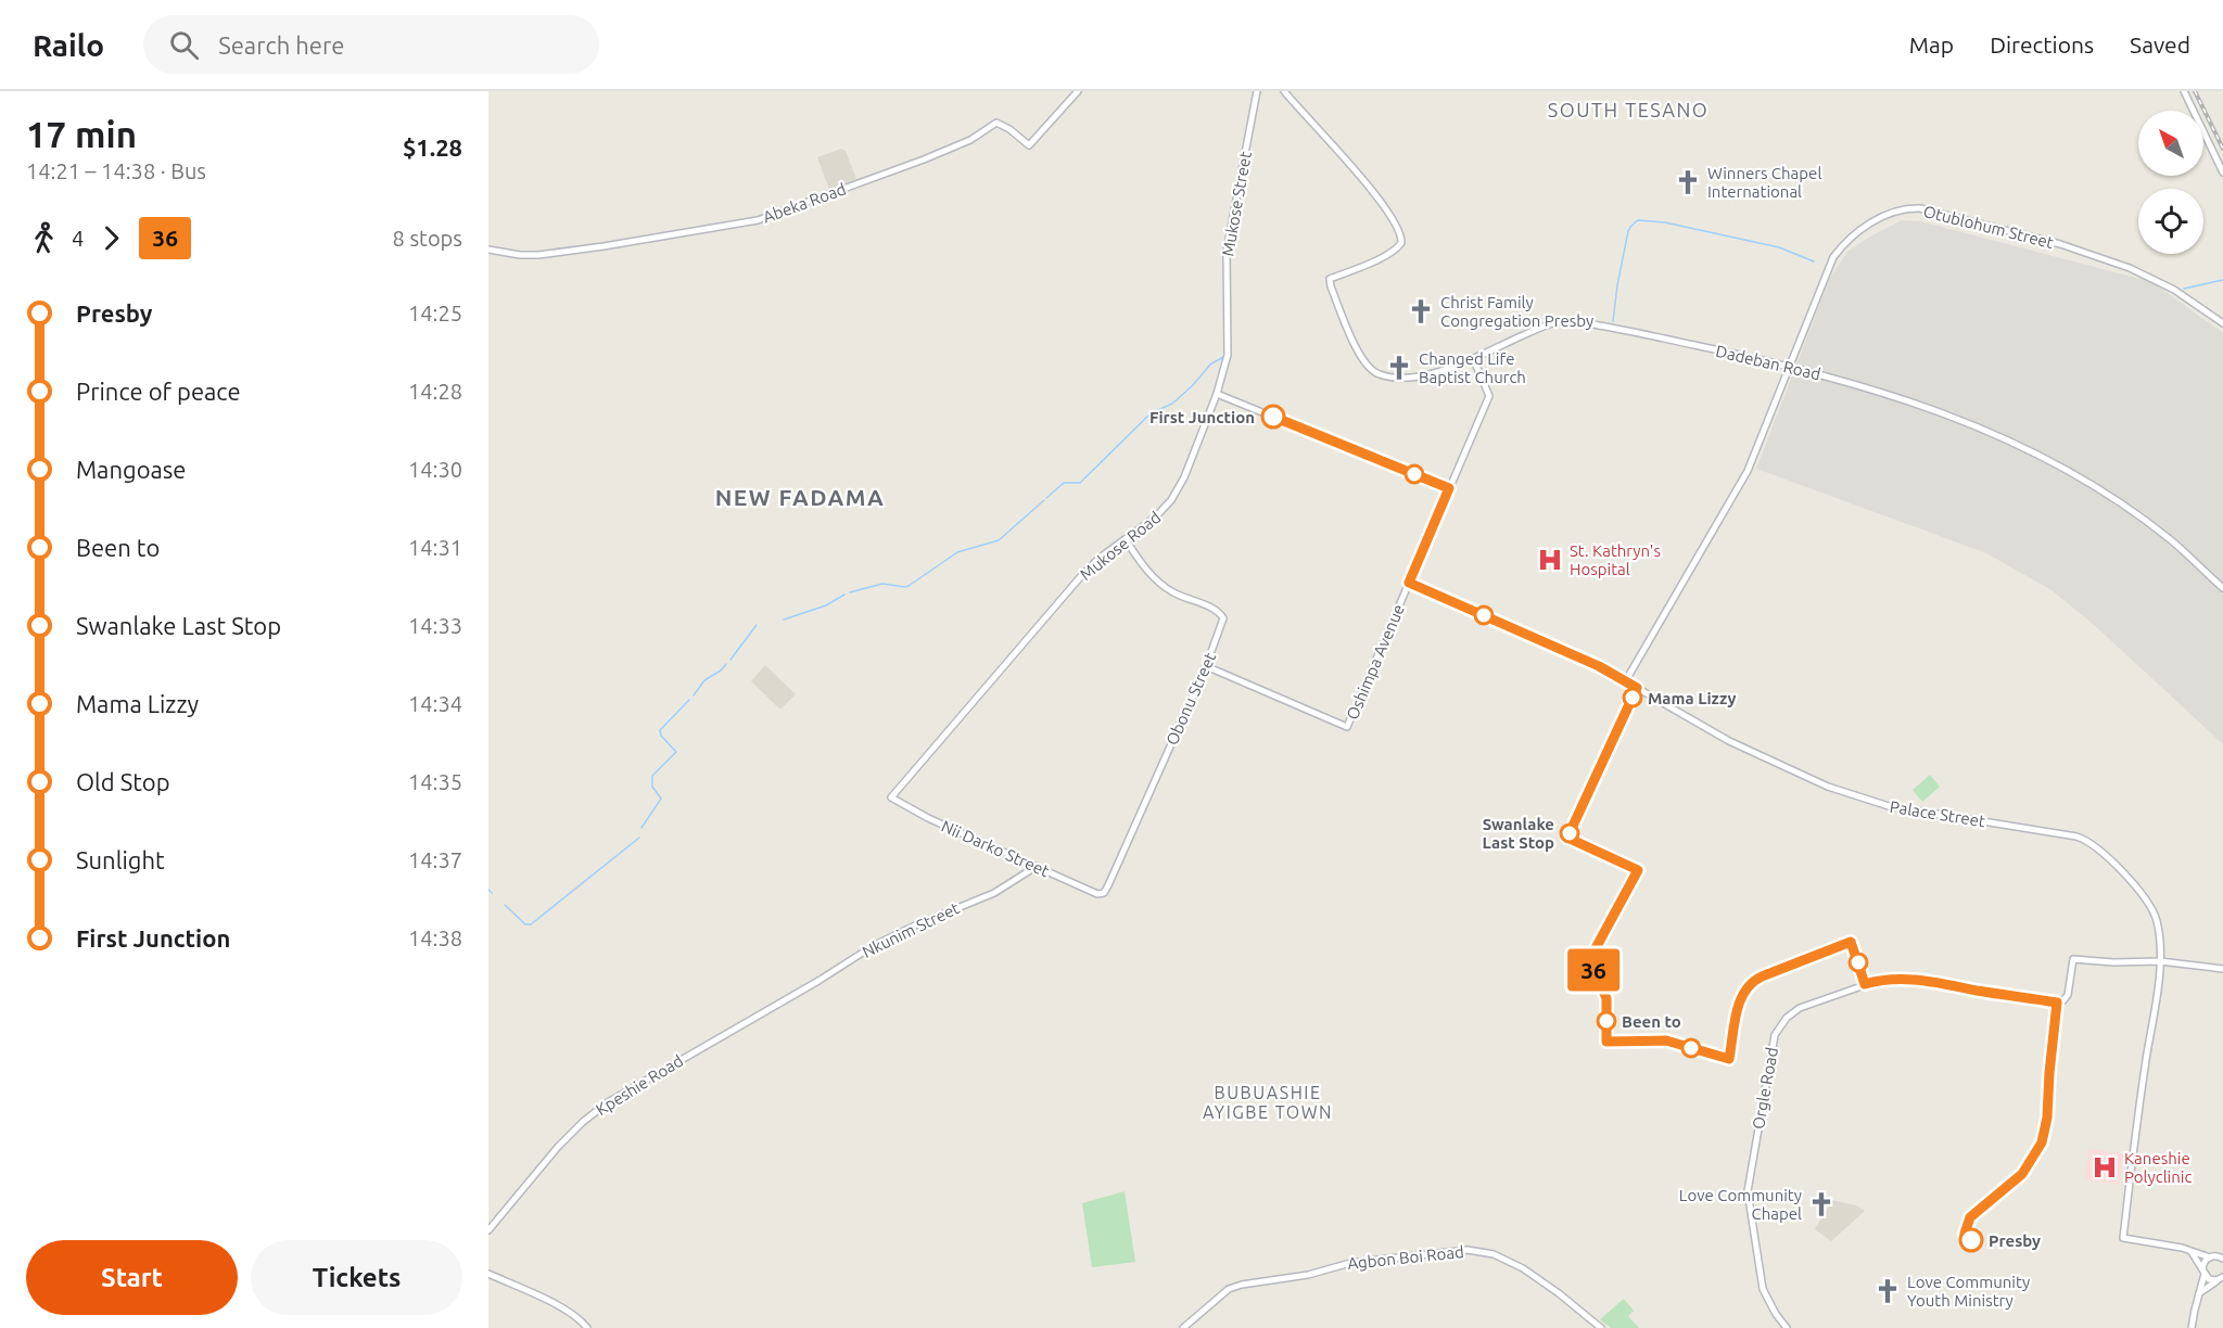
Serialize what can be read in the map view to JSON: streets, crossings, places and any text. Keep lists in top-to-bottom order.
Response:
{
  "streets": {
    "street": [
      "Abeka Road",
      "Mukose Street",
      "Otublohum Street",
      "Dadeban Road",
      "Mukose Road",
      "Oshimpa Avenue",
      "Obonu Street",
      "Palace Street",
      "Nii Darko Street",
      "Nkunim Street",
      "Kpeshie Road",
      "Orgle Road",
      "Agbon Boi Road"
    ]
  },
  "crossings": [
    ["Mukose Street", "Mukose Road"],
    ["Otublohum Street", "Dadeban Road"],
    ["Otublohum Street", "Palace Street"],
    ["Dadeban Road", "Oshimpa Avenue"],
    ["Mukose Road", "Obonu Street"],
    ["Mukose Road", "Nii Darko Street"],
    ["Oshimpa Avenue", "Obonu Street"],
    ["Oshimpa Avenue", "Palace Street"],
    ["Obonu Street", "Nii Darko Street"],
    ["Palace Street", "Orgle Road"],
    ["Nii Darko Street", "Nkunim Street"],
    ["Nkunim Street", "Kpeshie Road"]
  ],
  "districts": ["SOUTH TESANO", "NEW FADAMA", "BUBUASHIE AYIGBE TOWN"],
  "places": {
    "church": [
      "Winners Chapel International",
      "Christ Family Congregation Presby",
      "Changed Life Baptist Church",
      "Love Community Chapel",
      "Love Community Youth Ministry"
    ],
    "other": [
      "First Junction",
      "Mama Lizzy",
      "Swanlake Last Stop",
      "Been to",
      "Presby"
    ],
    "hospital": ["St. Kathryn's Hospital", "Kaneshie Polyclinic"]
  },
  "lines": ["bus line 36"],
  "north": "top left",
  "page": {
    "header": "Railo",
    "search": "Search here",
    "nav": ["Map", "Directions", "Saved"],
    "heading": ["17 min", "14:21 – 14:38 · Bus", "$1.28"],
    "on_map": "36",
    "legs": ["4", "36", "8 stops"],
    "list": [
      {
        "name": "Presby",
        "value": "14:25"
      },
      {
        "name": "Prince of peace",
        "value": "14:28"
      },
      {
        "name": "Mangoase",
        "value": "14:30"
      },
      {
        "name": "Been to",
        "value": "14:31"
      },
      {
        "name": "Swanlake Last Stop",
        "value": "14:33"
      },
      {
        "name": "Mama Lizzy",
        "value": "14:34"
      },
      {
        "name": "Old Stop",
        "value": "14:35"
      },
      {
        "name": "Sunlight",
        "value": "14:37"
      },
      {
        "name": "First Junction",
        "value": "14:38"
      }
    ],
    "buttons": ["Start", "Tickets"]
  }
}
